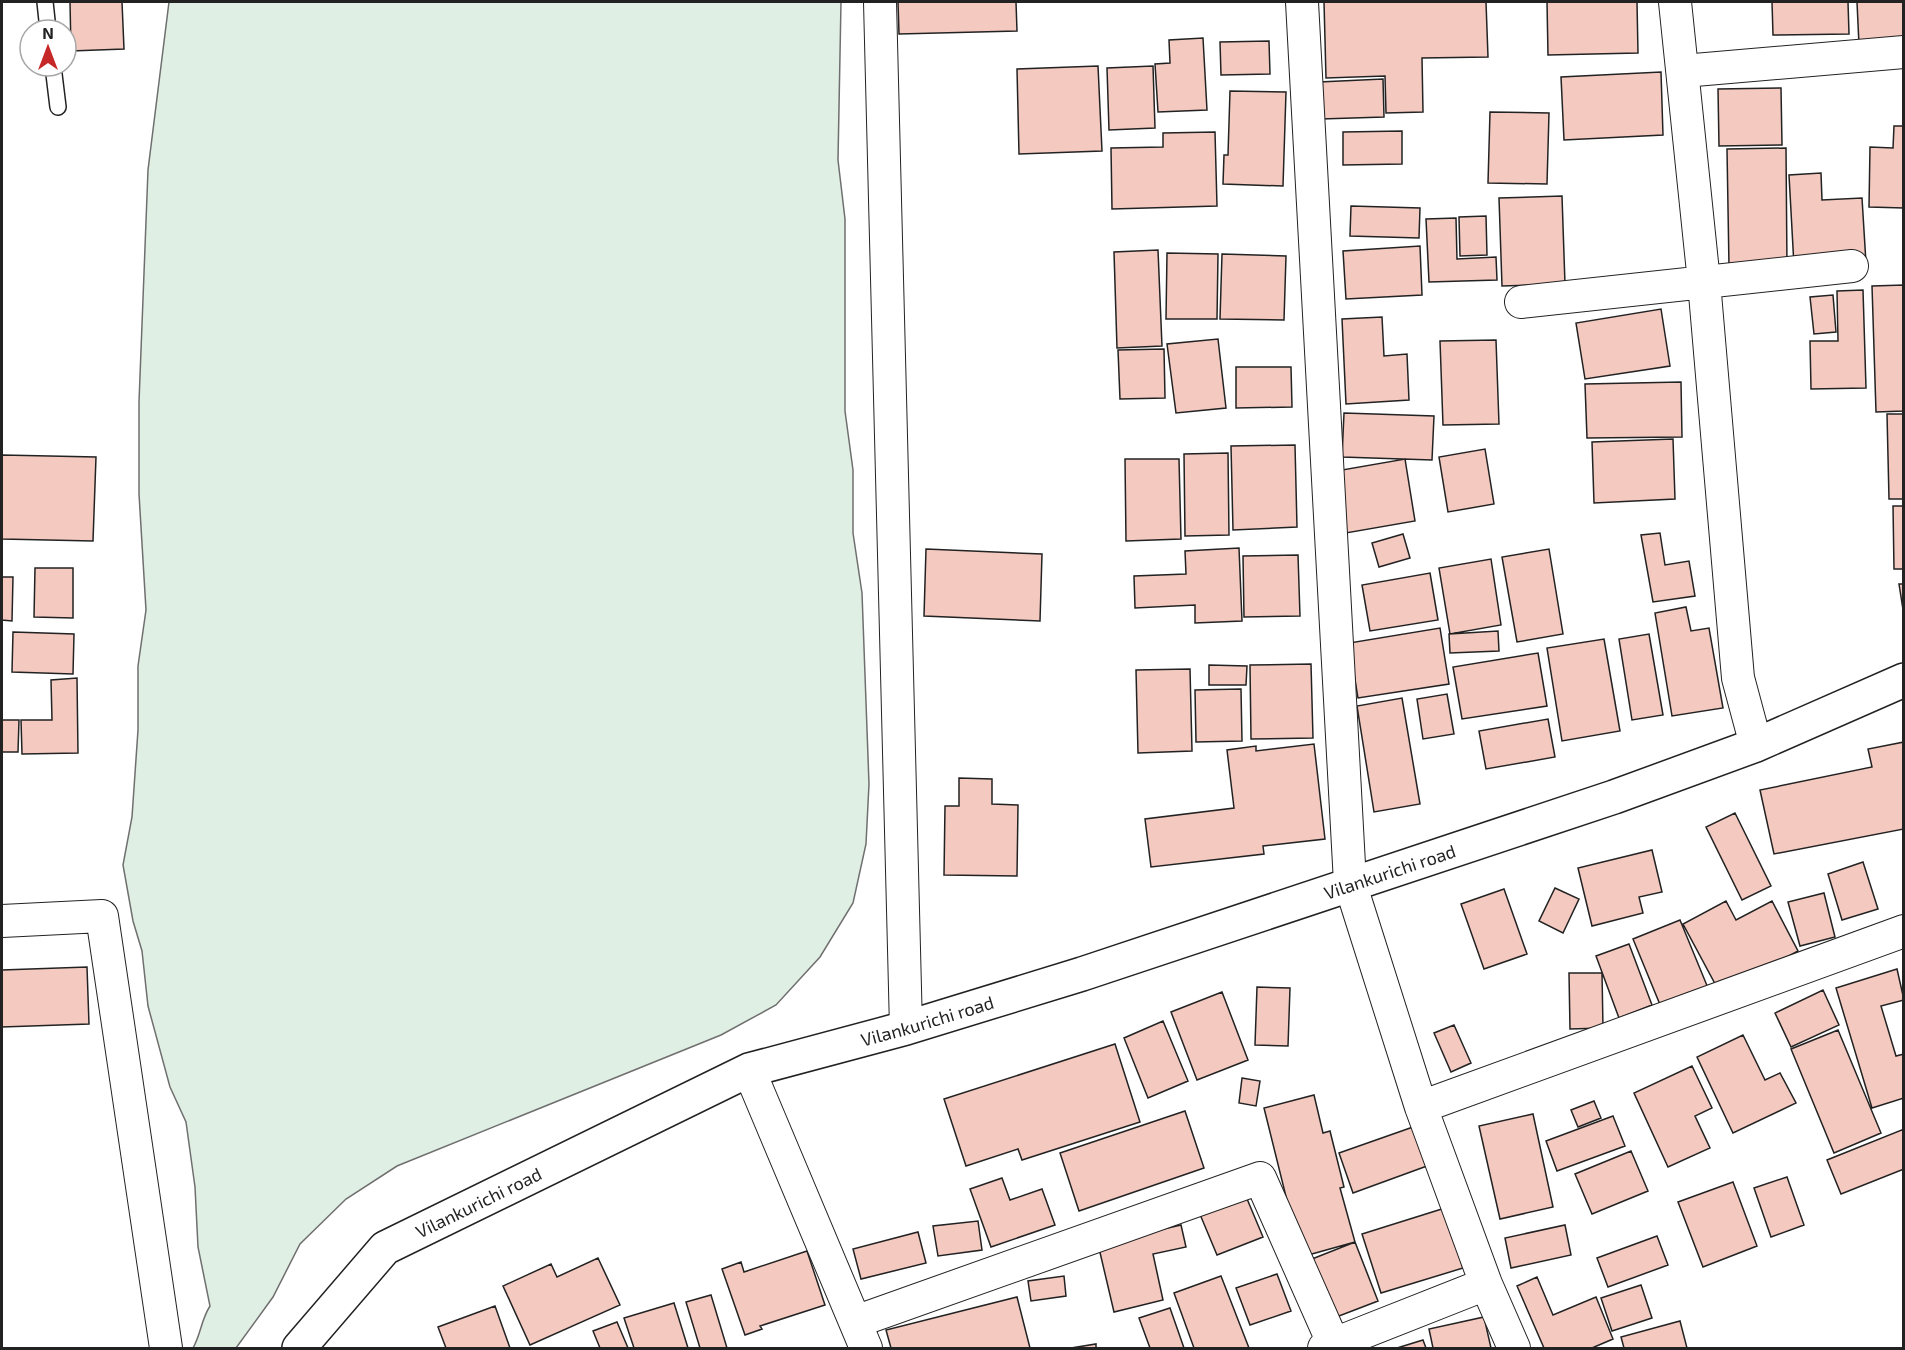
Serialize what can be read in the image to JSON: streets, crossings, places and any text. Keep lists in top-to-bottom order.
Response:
{
  "streets": {
    "main road": ["Vilankurichi road"]
  },
  "north": "top"
}
